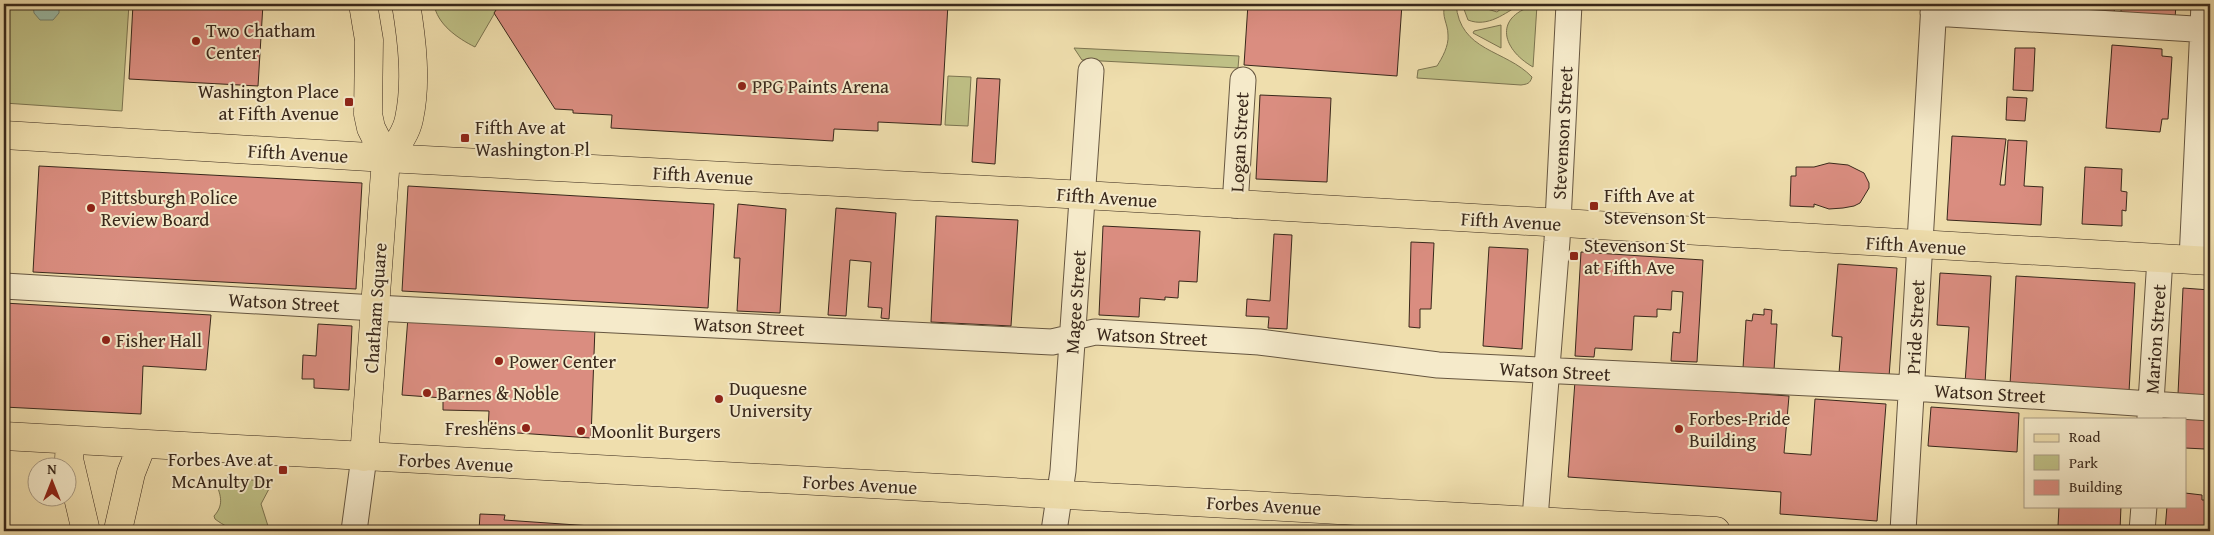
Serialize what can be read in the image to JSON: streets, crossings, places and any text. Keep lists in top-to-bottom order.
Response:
{
  "streets": {
    "main road": ["Fifth Avenue", "Chatham Square", "Forbes Avenue"],
    "street": [
      "Stevenson Street",
      "Logan Street",
      "Watson Street",
      "Magee Street",
      "Pride Street",
      "Marion Street"
    ]
  },
  "crossings": [
    ["Stevenson Street", "Fifth Avenue"],
    ["Stevenson Street", "Watson Street"],
    ["Stevenson Street", "Forbes Avenue"],
    ["Logan Street", "Fifth Avenue"],
    ["Fifth Avenue", "Magee Street"],
    ["Fifth Avenue", "Chatham Square"],
    ["Fifth Avenue", "Pride Street"],
    ["Fifth Avenue", "Marion Street"],
    ["Watson Street", "Magee Street"],
    ["Watson Street", "Chatham Square"],
    ["Watson Street", "Pride Street"],
    ["Watson Street", "Marion Street"],
    ["Magee Street", "Forbes Avenue"],
    ["Chatham Square", "Forbes Avenue"]
  ],
  "places": {
    "other": [
      "Two Chatham Center",
      "PPG Paints Arena",
      "Pittsburgh Police Review Board",
      "Fisher Hall",
      "Power Center",
      "Barnes & Noble",
      "Duquesne University",
      "Freshëns",
      "Forbes-Pride Building",
      "Moonlit Burgers"
    ],
    "transit": [
      "Washington Place at Fifth Avenue",
      "Fifth Ave at Washington Pl",
      "Fifth Ave at Stevenson St",
      "Stevenson St at Fifth Ave",
      "Forbes Ave at McAnulty Dr"
    ]
  },
  "legend": ["Road", "Park", "Building"],
  "north": "top"
}
